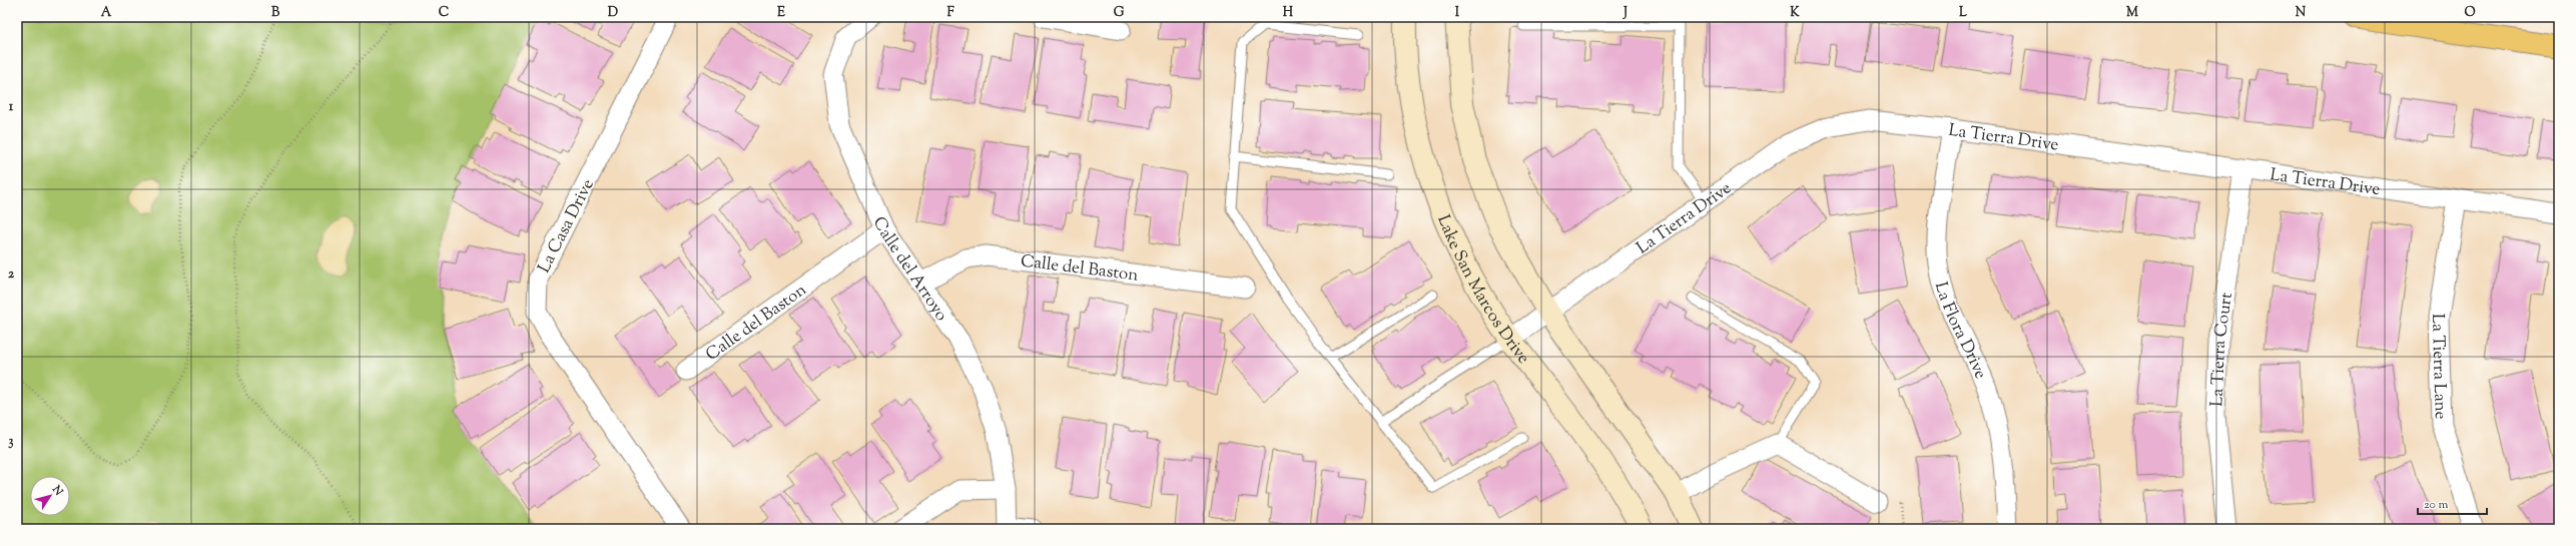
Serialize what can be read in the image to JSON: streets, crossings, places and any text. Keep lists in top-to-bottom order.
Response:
{
  "streets": {
    "street": [
      "La Tierra Drive",
      "La Casa Drive",
      "Calle del Arroyo",
      "Calle del Baston",
      "Lake San Marcos Drive",
      "La Flora Drive",
      "La Tierra Court",
      "La Tierra Lane"
    ]
  },
  "crossings": [
    ["La Tierra Drive", "Lake San Marcos Drive"],
    ["La Tierra Drive", "La Flora Drive"],
    ["La Tierra Drive", "La Tierra Court"],
    ["La Tierra Drive", "La Tierra Lane"],
    ["Calle del Arroyo", "Calle del Baston"]
  ],
  "scale_bar": "20 m",
  "north": "top right",
  "grid": {
    "columns": [
      "A",
      "B",
      "C",
      "D",
      "E",
      "F",
      "G",
      "H",
      "I",
      "J",
      "K",
      "L",
      "M",
      "N",
      "O"
    ],
    "rows": ["1", "2", "3"]
  }
}
